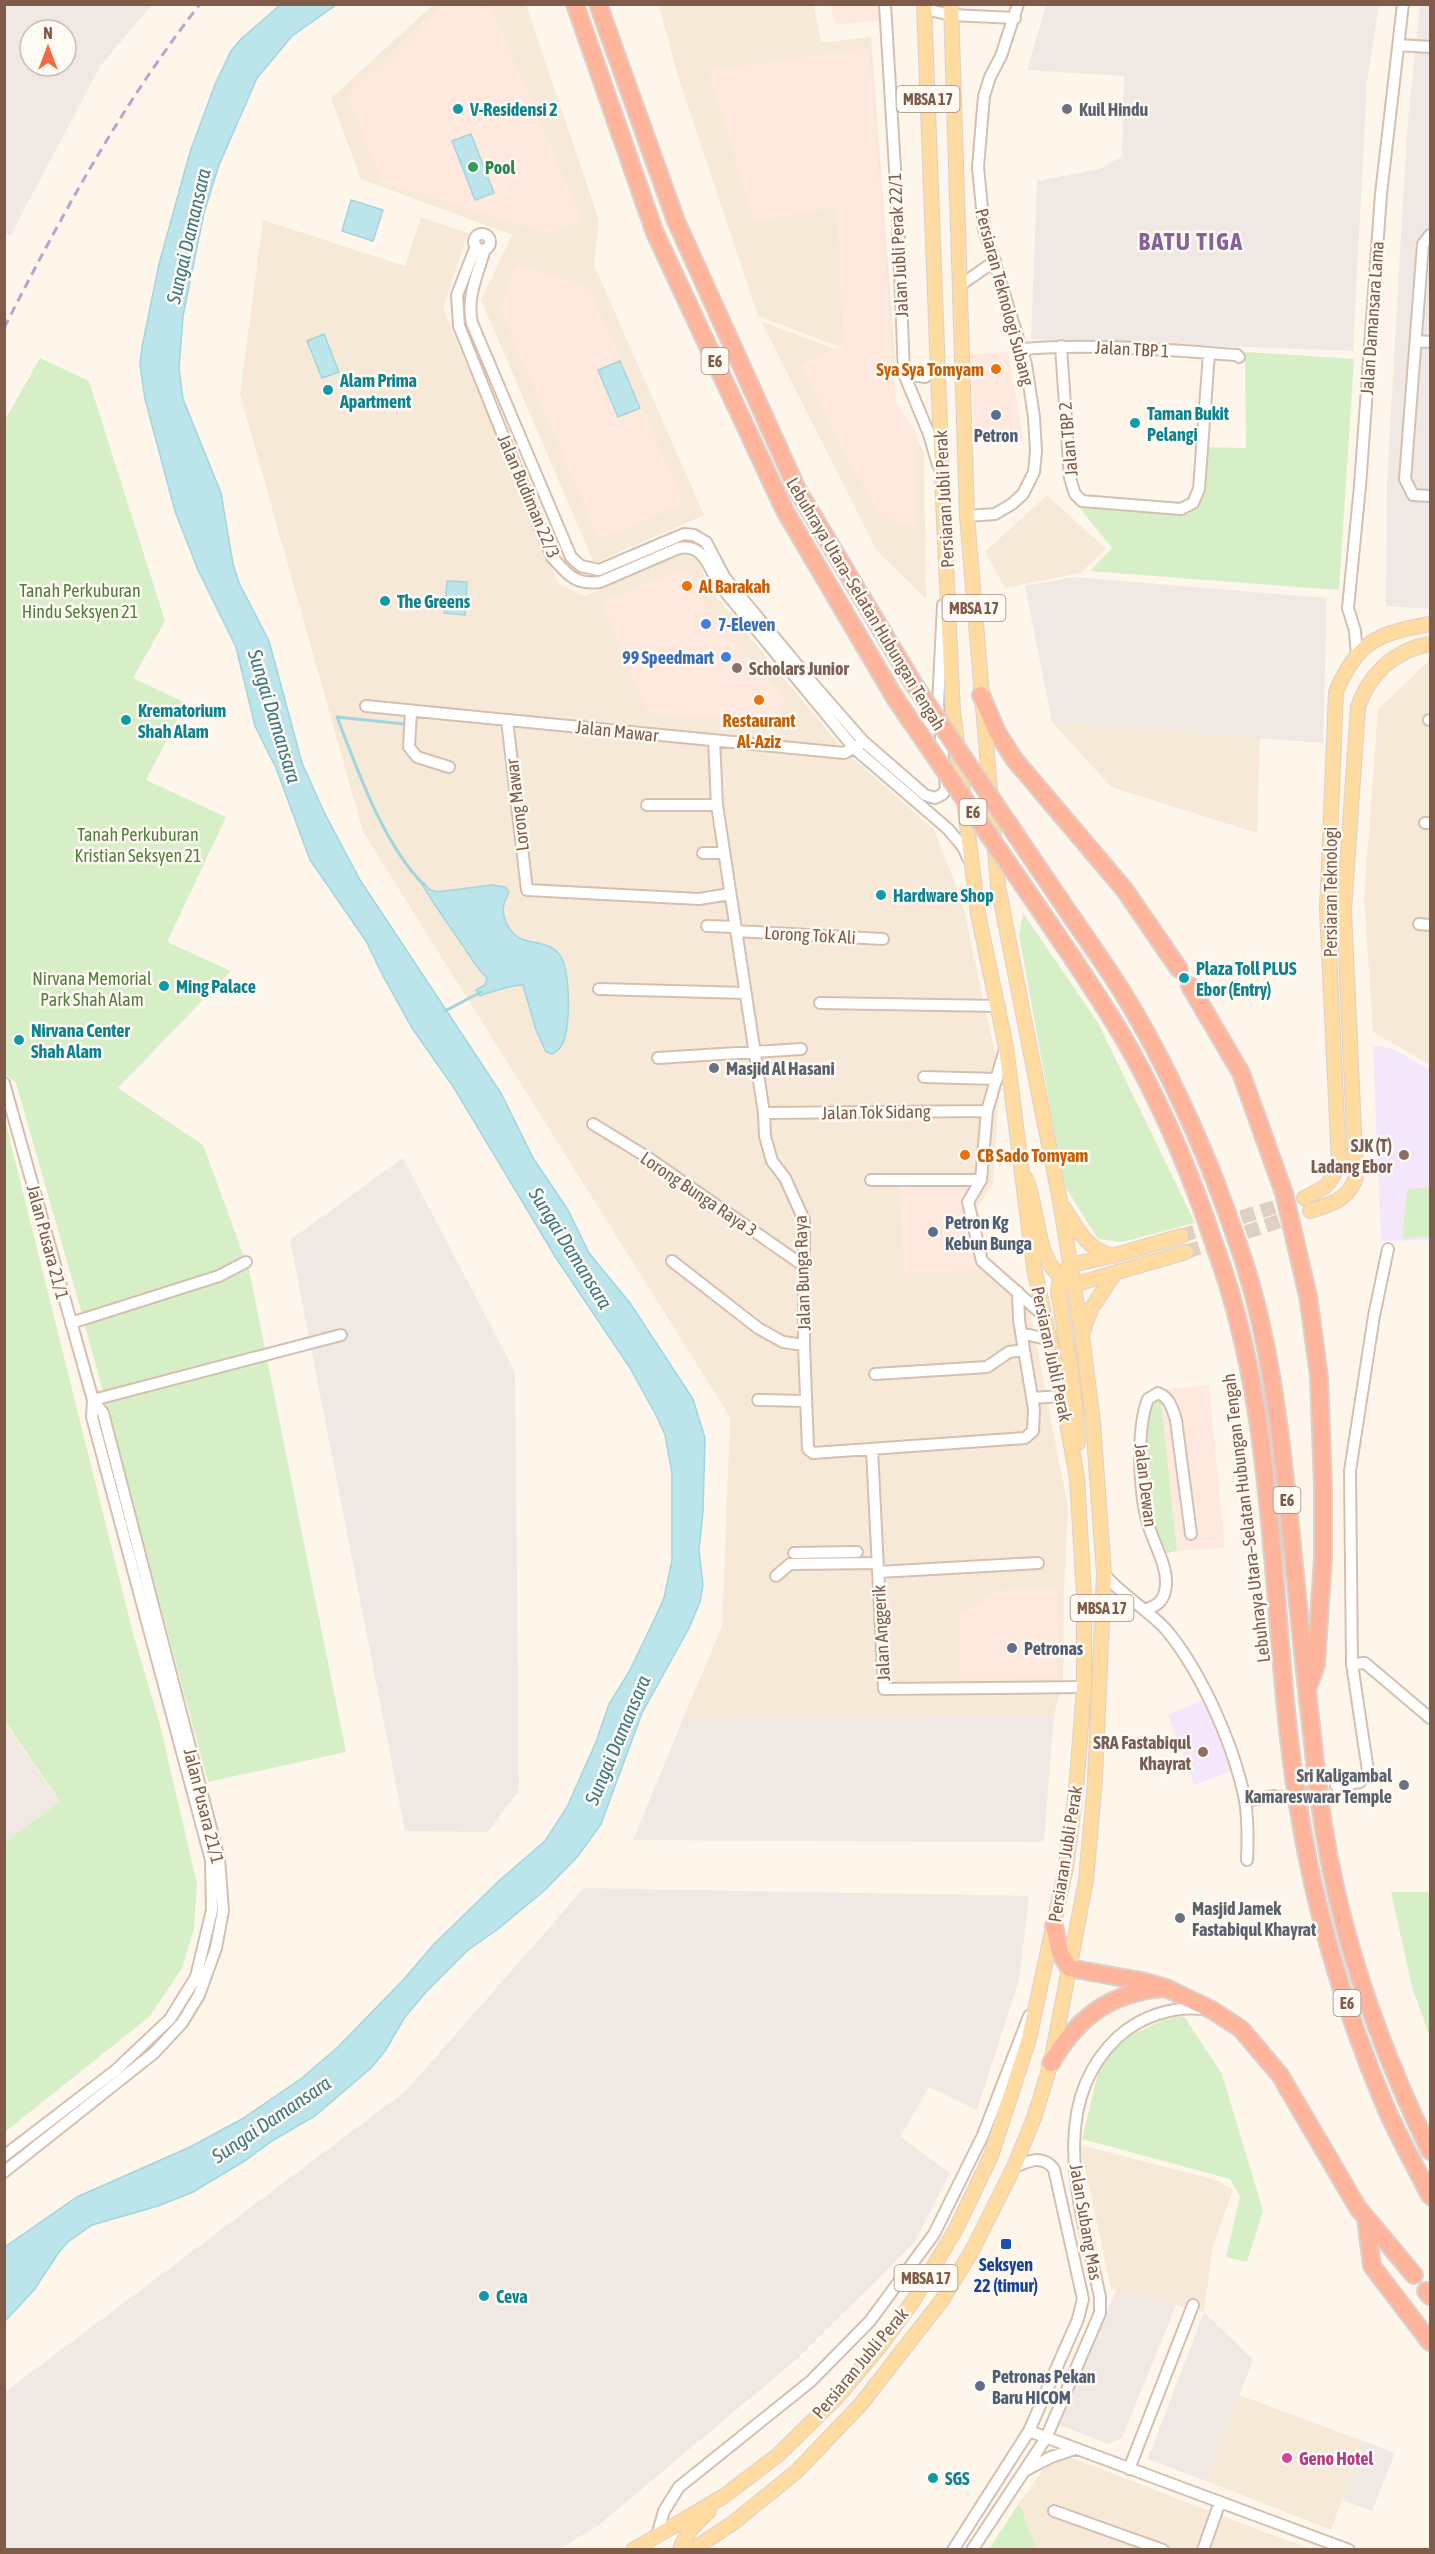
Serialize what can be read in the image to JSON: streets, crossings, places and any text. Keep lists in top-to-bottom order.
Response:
{
  "streets": {
    "highway": ["E6", "Lebuhraya Utara–Selatan Hubungan Tengah"],
    "main road": ["MBSA 17", "Persiaran Jubli Perak", "Persiaran Teknologi"],
    "street": [
      "Jalan Jubli Perak 22/1",
      "Persiaran Teknologi Subang",
      "Jalan Damansara Lama",
      "Jalan TBP 1",
      "Jalan TBP 2",
      "Jalan Budiman 22/3",
      "Jalan Mawar",
      "Lorong Mawar",
      "Lorong Tok Ali",
      "Jalan Tok Sidang",
      "Lorong Bunga Raya 3",
      "Jalan Pusara 21/1",
      "Jalan Bunga Raya",
      "Jalan Dewan",
      "Jalan Anggerik",
      "Jalan Subang Mas"
    ]
  },
  "crossings": [
    ["Jalan Jubli Perak 22/1", "Persiaran Jubli Perak"],
    ["Persiaran Teknologi Subang", "Jalan TBP 1"],
    ["Persiaran Teknologi Subang", "Persiaran Jubli Perak"],
    ["Jalan Damansara Lama", "Persiaran Teknologi"],
    ["Jalan TBP 1", "Jalan TBP 2"],
    ["Jalan Budiman 22/3", "Persiaran Jubli Perak"],
    ["Jalan Budiman 22/3", "Jalan Mawar"],
    ["Persiaran Jubli Perak", "Jalan Anggerik"],
    ["Persiaran Jubli Perak", "Jalan Subang Mas"],
    ["Jalan Mawar", "Lorong Mawar"],
    ["Jalan Mawar", "Jalan Bunga Raya"],
    ["Lorong Mawar", "Jalan Bunga Raya"],
    ["Lorong Tok Ali", "Jalan Bunga Raya"],
    ["Jalan Tok Sidang", "Jalan Bunga Raya"],
    ["Lorong Bunga Raya 3", "Jalan Bunga Raya"],
    ["Jalan Bunga Raya", "Jalan Anggerik"]
  ],
  "districts": ["BATU TIGA"],
  "water": ["Sungai Damansara"],
  "parks": ["Tanah Perkuburan Hindu Seksyen 21", "Tanah Perkuburan Kristian Seksyen 21", "Nirvana Memorial Park Shah Alam"],
  "places": {
    "other": [
      "V-Residensi 2",
      "Kuil Hindu",
      "Pool",
      "Sya Sya Tomyam",
      "Alam Prima Apartment",
      "Petron",
      "Taman Bukit Pelangi",
      "Al Barakah",
      "The Greens",
      "7-Eleven",
      "99 Speedmart",
      "Scholars Junior",
      "Restaurant Al-Aziz",
      "Krematorium Shah Alam",
      "Hardware Shop",
      "Plaza Toll PLUS Ebor (Entry)",
      "Ming Palace",
      "Nirvana Center Shah Alam",
      "Masjid Al Hasani",
      "CB Sado Tomyam",
      "SJK (T) Ladang Ebor",
      "Petron Kg Kebun Bunga",
      "Petronas",
      "SRA Fastabiqul Khayrat",
      "Sri Kaligambal Kamareswarar Temple",
      "Masjid Jamek Fastabiqul Khayrat",
      "Ceva",
      "Petronas Pekan Baru HICOM",
      "Geno Hotel",
      "SGS"
    ],
    "transit": ["Seksyen 22 (timur)"]
  },
  "north": "top"
}
